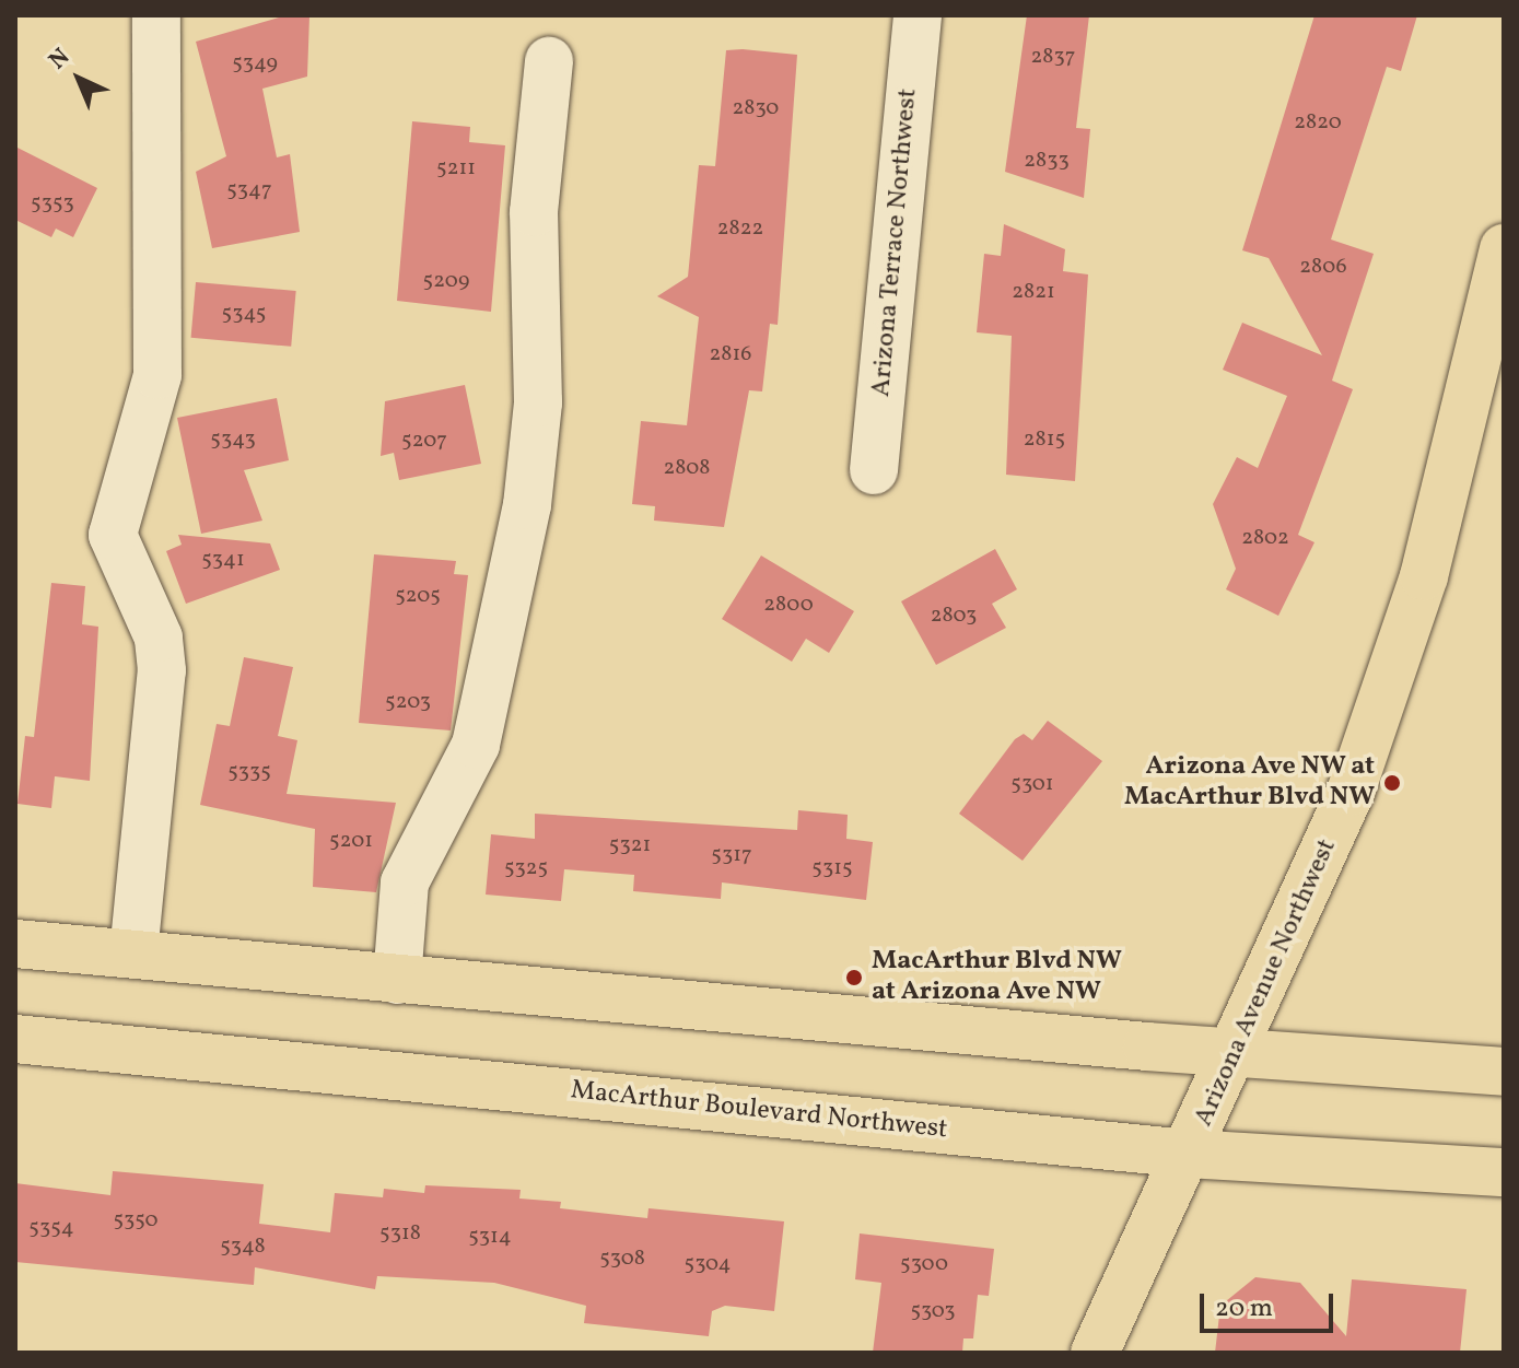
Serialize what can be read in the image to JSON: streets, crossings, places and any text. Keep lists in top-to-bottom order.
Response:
{
  "streets": {
    "main road": ["Arizona Avenue Northwest", "MacArthur Boulevard Northwest"],
    "street": ["Arizona Terrace Northwest"]
  },
  "crossings": [
    ["Arizona Avenue Northwest", "MacArthur Boulevard Northwest"]
  ],
  "places": ["Arizona Ave NW at MacArthur Blvd NW", "MacArthur Blvd NW at Arizona Ave NW"],
  "house_numbers": [
    "2837",
    "5349",
    "2830",
    "2820",
    "2833",
    "5211",
    "5347",
    "5353",
    "2822",
    "2806",
    "5209",
    "2821",
    "5345",
    "2816",
    "5343",
    "2815",
    "5207",
    "2808",
    "2802",
    "5341",
    "5205",
    "2800",
    "2803",
    "5203",
    "5335",
    "5301",
    "5201",
    "5321",
    "5317",
    "5325",
    "5315",
    "5350",
    "5354",
    "5318",
    "5314",
    "5348",
    "5308",
    "5304",
    "5300",
    "5303"
  ],
  "scale_bar": "20 m",
  "north": "top left"
}
